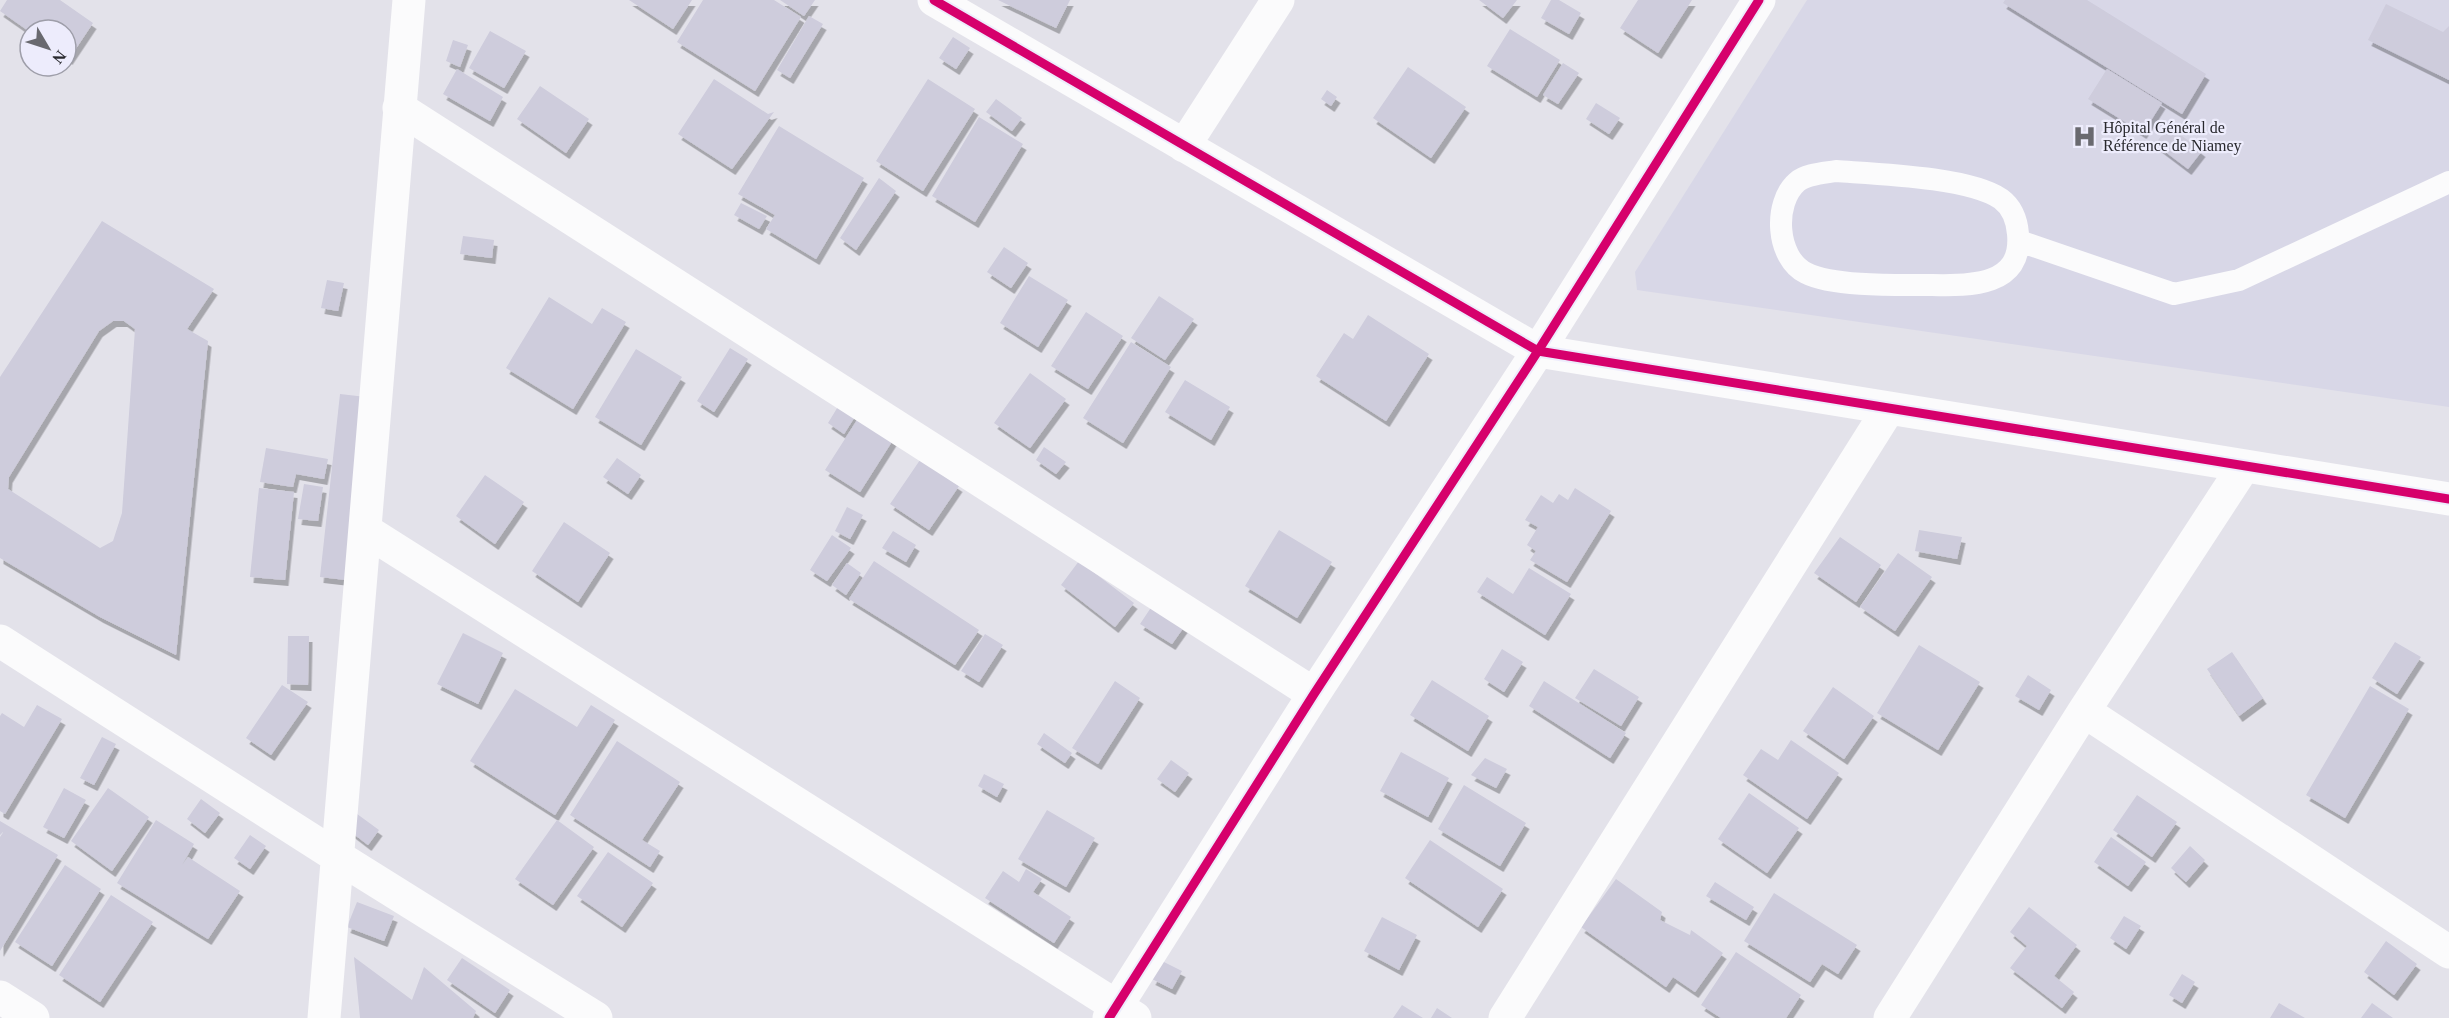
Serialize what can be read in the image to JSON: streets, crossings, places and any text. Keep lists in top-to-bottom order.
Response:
{
  "places": {
    "hospital": ["Hôpital Général de Référence de Niamey"]
  },
  "north": "bottom right"
}
